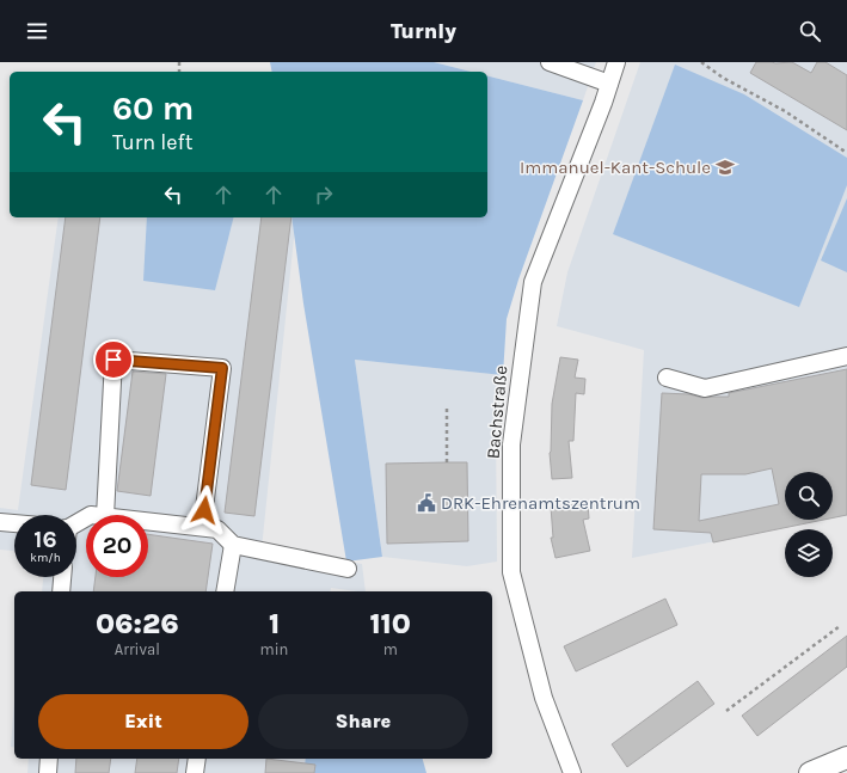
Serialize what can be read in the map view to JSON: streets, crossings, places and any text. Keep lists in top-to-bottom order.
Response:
{
  "streets": {
    "street": ["Bachstraße"]
  },
  "places": {
    "school or university": ["Immanuel-Kant-Schule"],
    "public building": ["DRK-Ehrenamtszentrum"]
  },
  "page": {
    "header": "Turnly",
    "turn": ["60 m", "Turn left"],
    "speed": "16 km/h",
    "limit": "20",
    "eta": [
      "06:26",
      "Arrival",
      "1",
      "min",
      "110",
      "m"
    ],
    "buttons": ["Exit", "Share"]
  }
}
